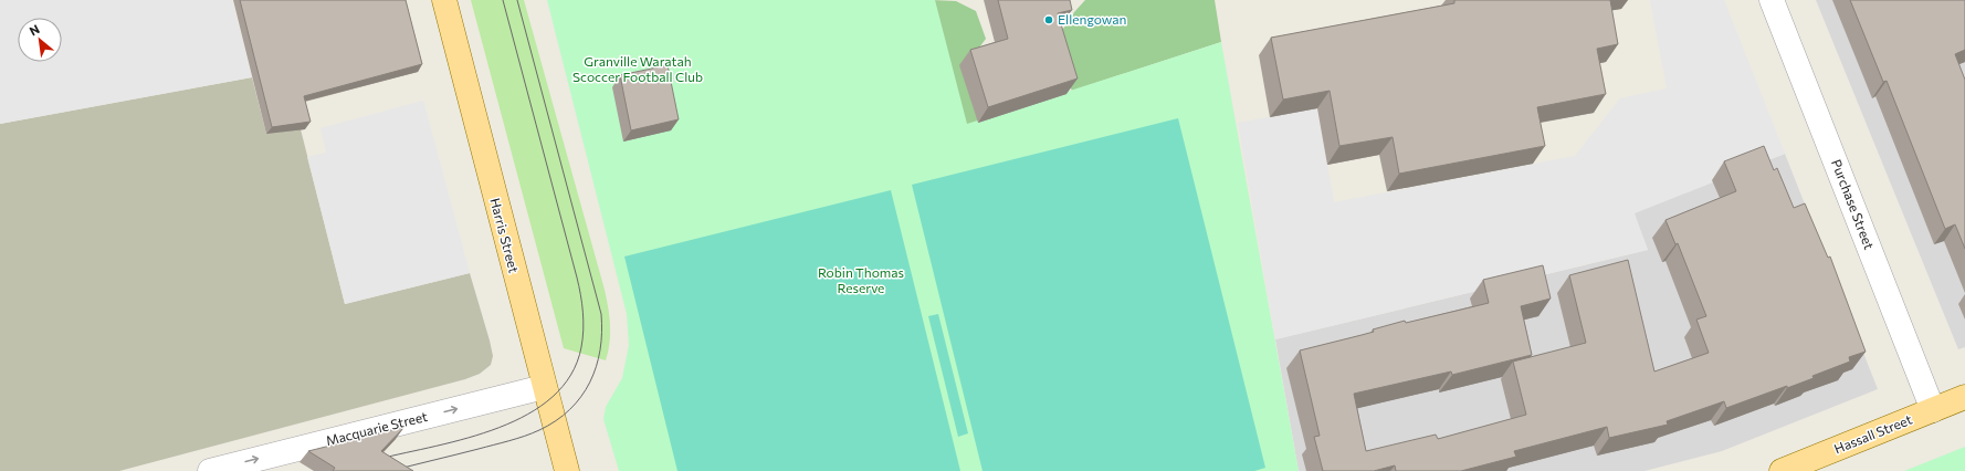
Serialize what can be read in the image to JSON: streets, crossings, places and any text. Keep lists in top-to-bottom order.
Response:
{
  "streets": {
    "main road": ["Harris Street", "Hassall Street"],
    "street": ["Purchase Street", "Macquarie Street"]
  },
  "crossings": [
    ["Purchase Street", "Hassall Street"],
    ["Harris Street", "Macquarie Street"]
  ],
  "one_way": ["Macquarie Street"],
  "parks": ["Granville Waratah Scoccer Football Club", "Robin Thomas Reserve"],
  "places": ["Ellengowan"],
  "north": "top left"
}
